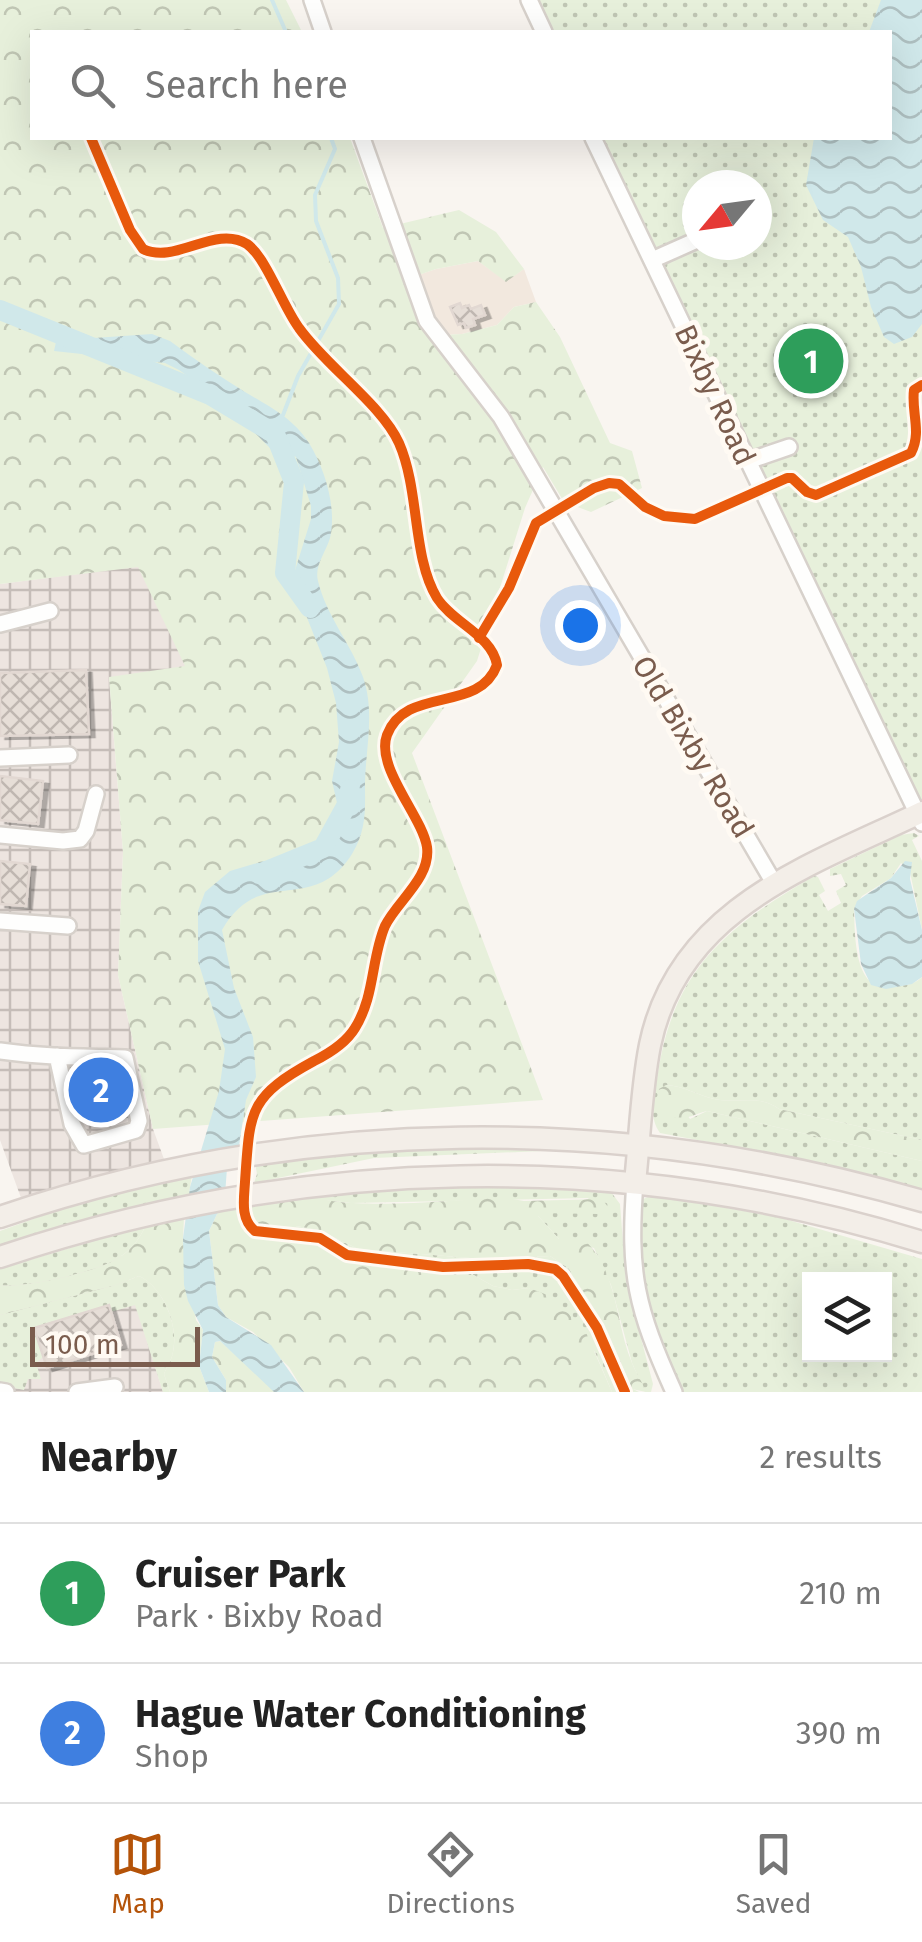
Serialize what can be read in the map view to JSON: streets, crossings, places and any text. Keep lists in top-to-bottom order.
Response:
{
  "streets": {
    "street": ["Bixby Road", "Old Bixby Road"]
  },
  "scale_bar": "100 m",
  "north": "bottom left",
  "page": {
    "search": "Search here",
    "pins": ["1", "2"],
    "scale": "100 m",
    "heading": ["Nearby", "2 results"],
    "list": [
      {
        "mark": "1",
        "name": "Cruiser Park",
        "note": "Park · Bixby Road",
        "value": "210 m"
      },
      {
        "mark": "2",
        "name": "Hague Water Conditioning",
        "note": "Shop",
        "value": "390 m"
      }
    ],
    "nav": ["Map", "Directions", "Saved"]
  }
}
